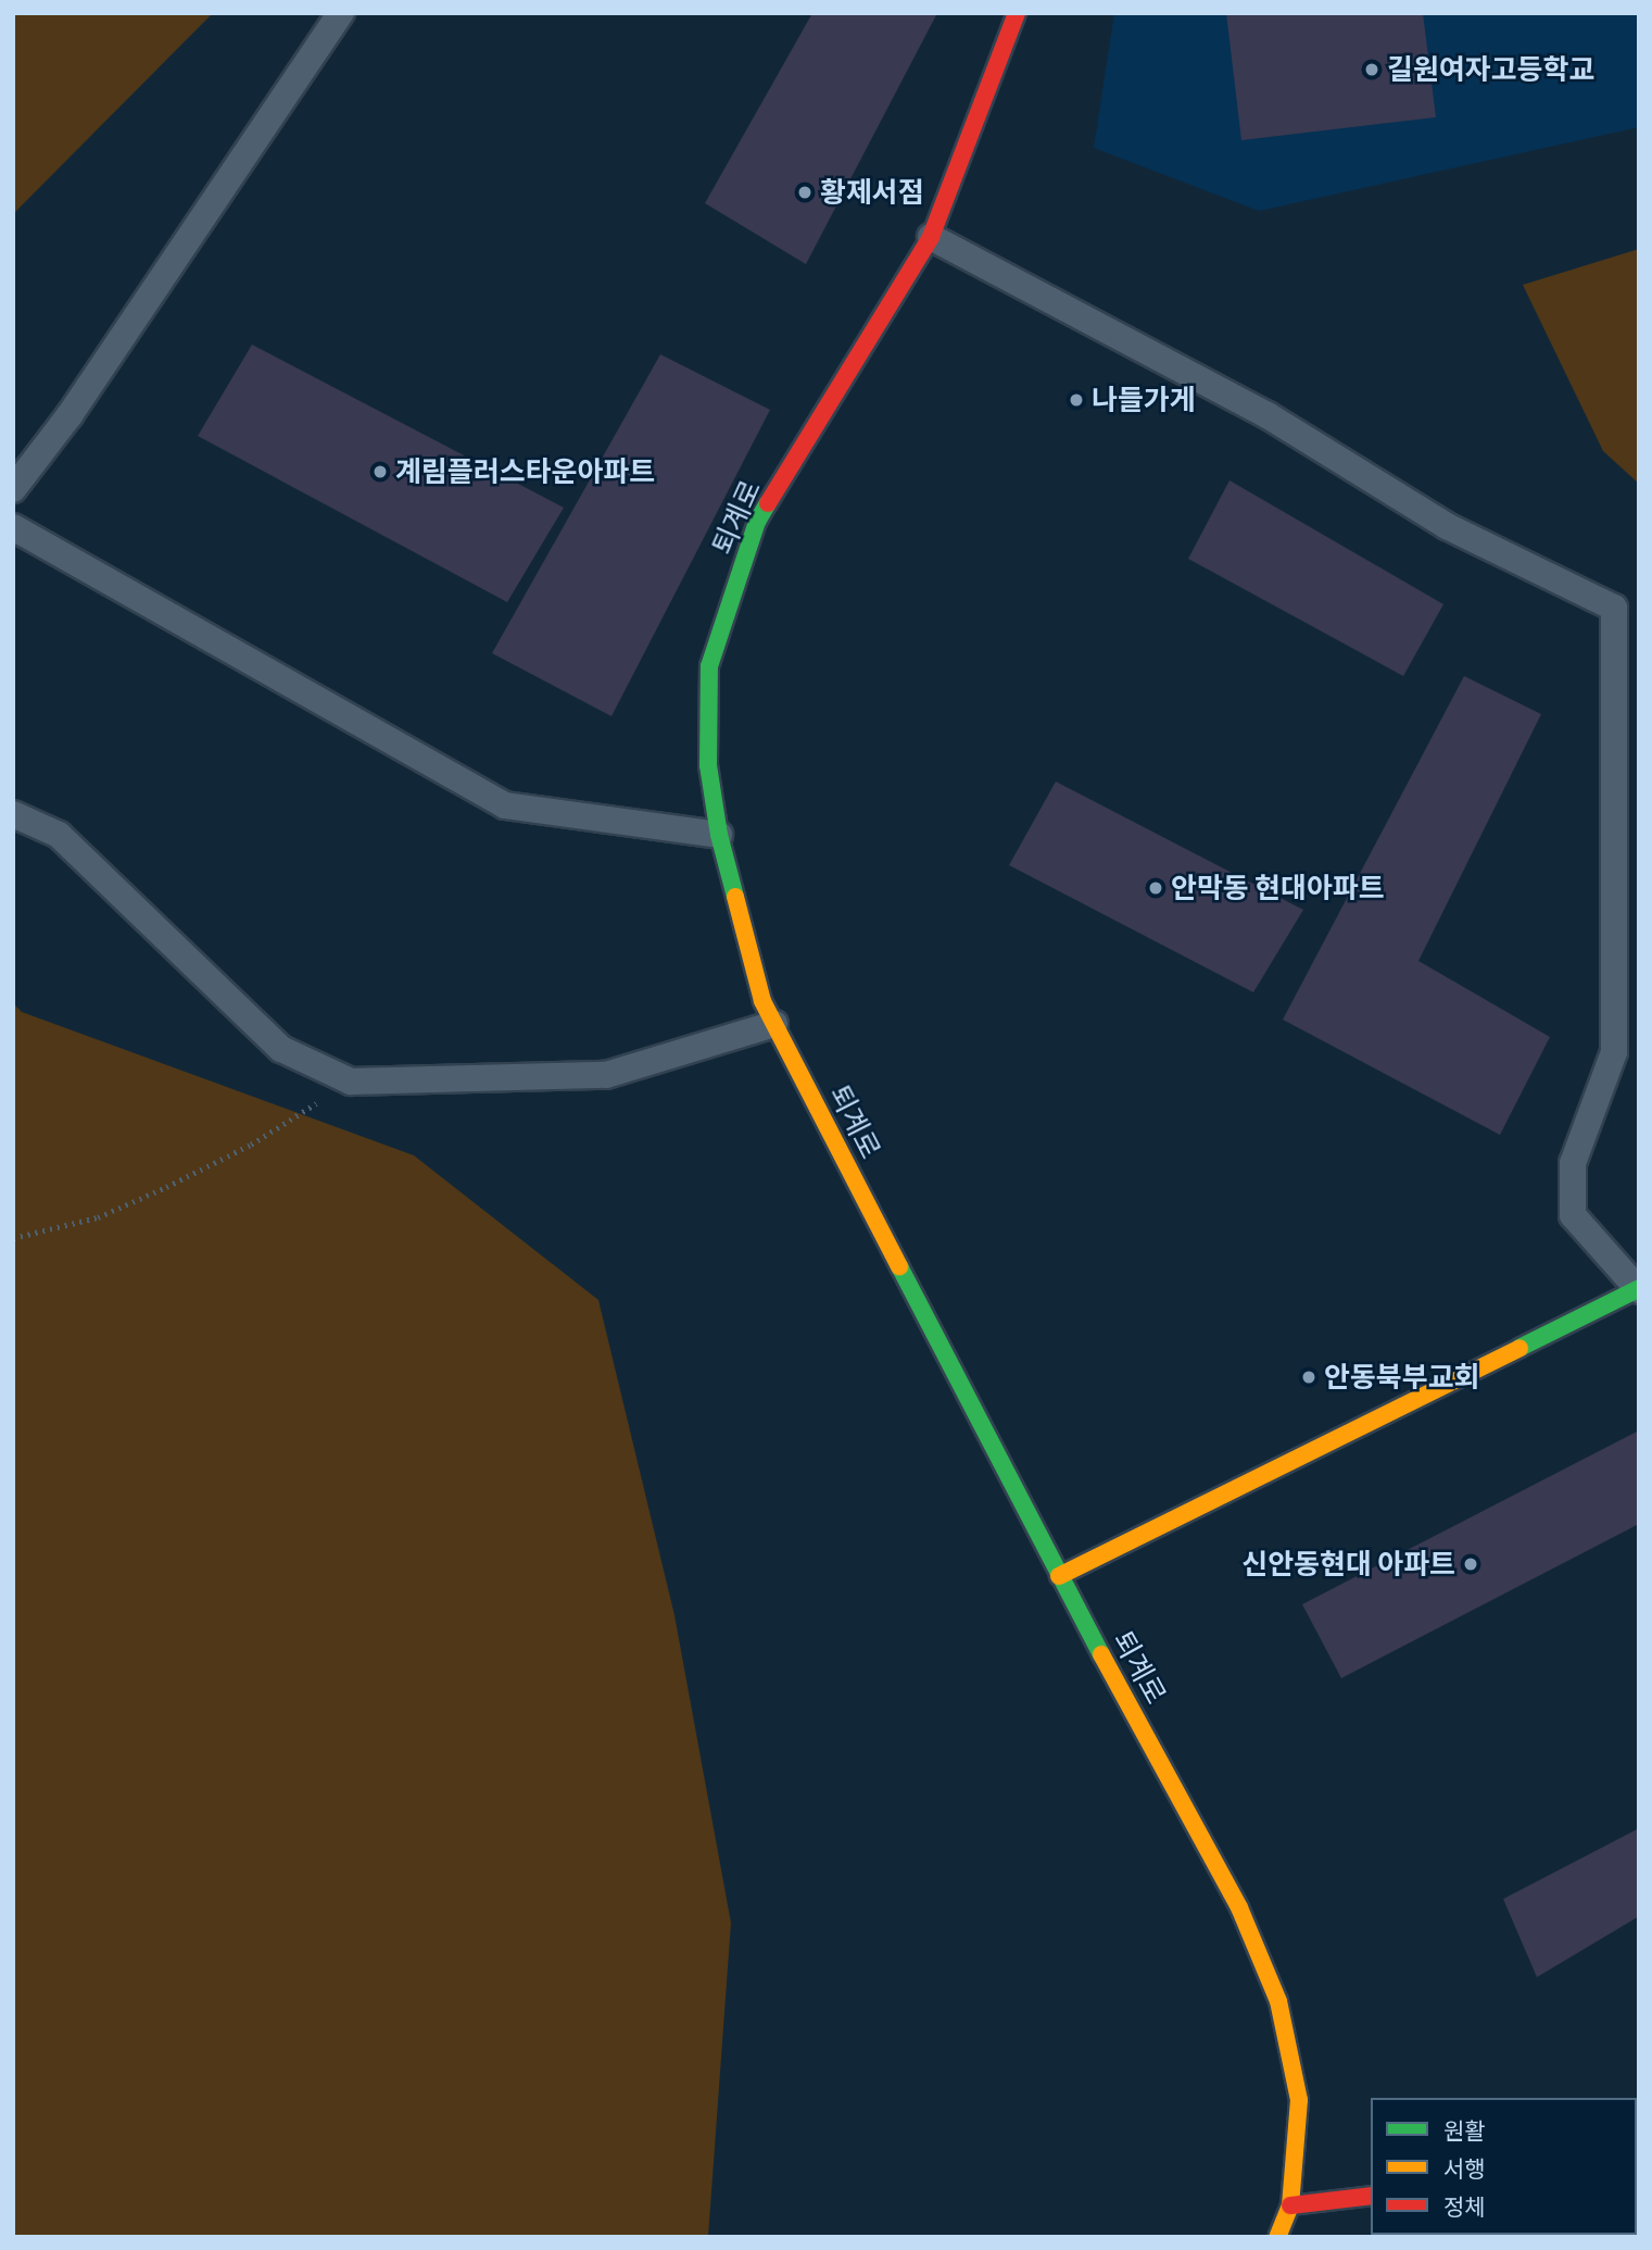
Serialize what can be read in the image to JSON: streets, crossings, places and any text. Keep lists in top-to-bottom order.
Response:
{
  "streets": {
    "street": ["퇴계로"]
  },
  "places": [
    "길원여자고등학교",
    "황제서점",
    "나들가게",
    "계림플러스타운아파트",
    "안막동 현대아파트",
    "안동북부교회",
    "신안동현대 아파트"
  ],
  "legend": ["원활", "서행", "정체"]
}
